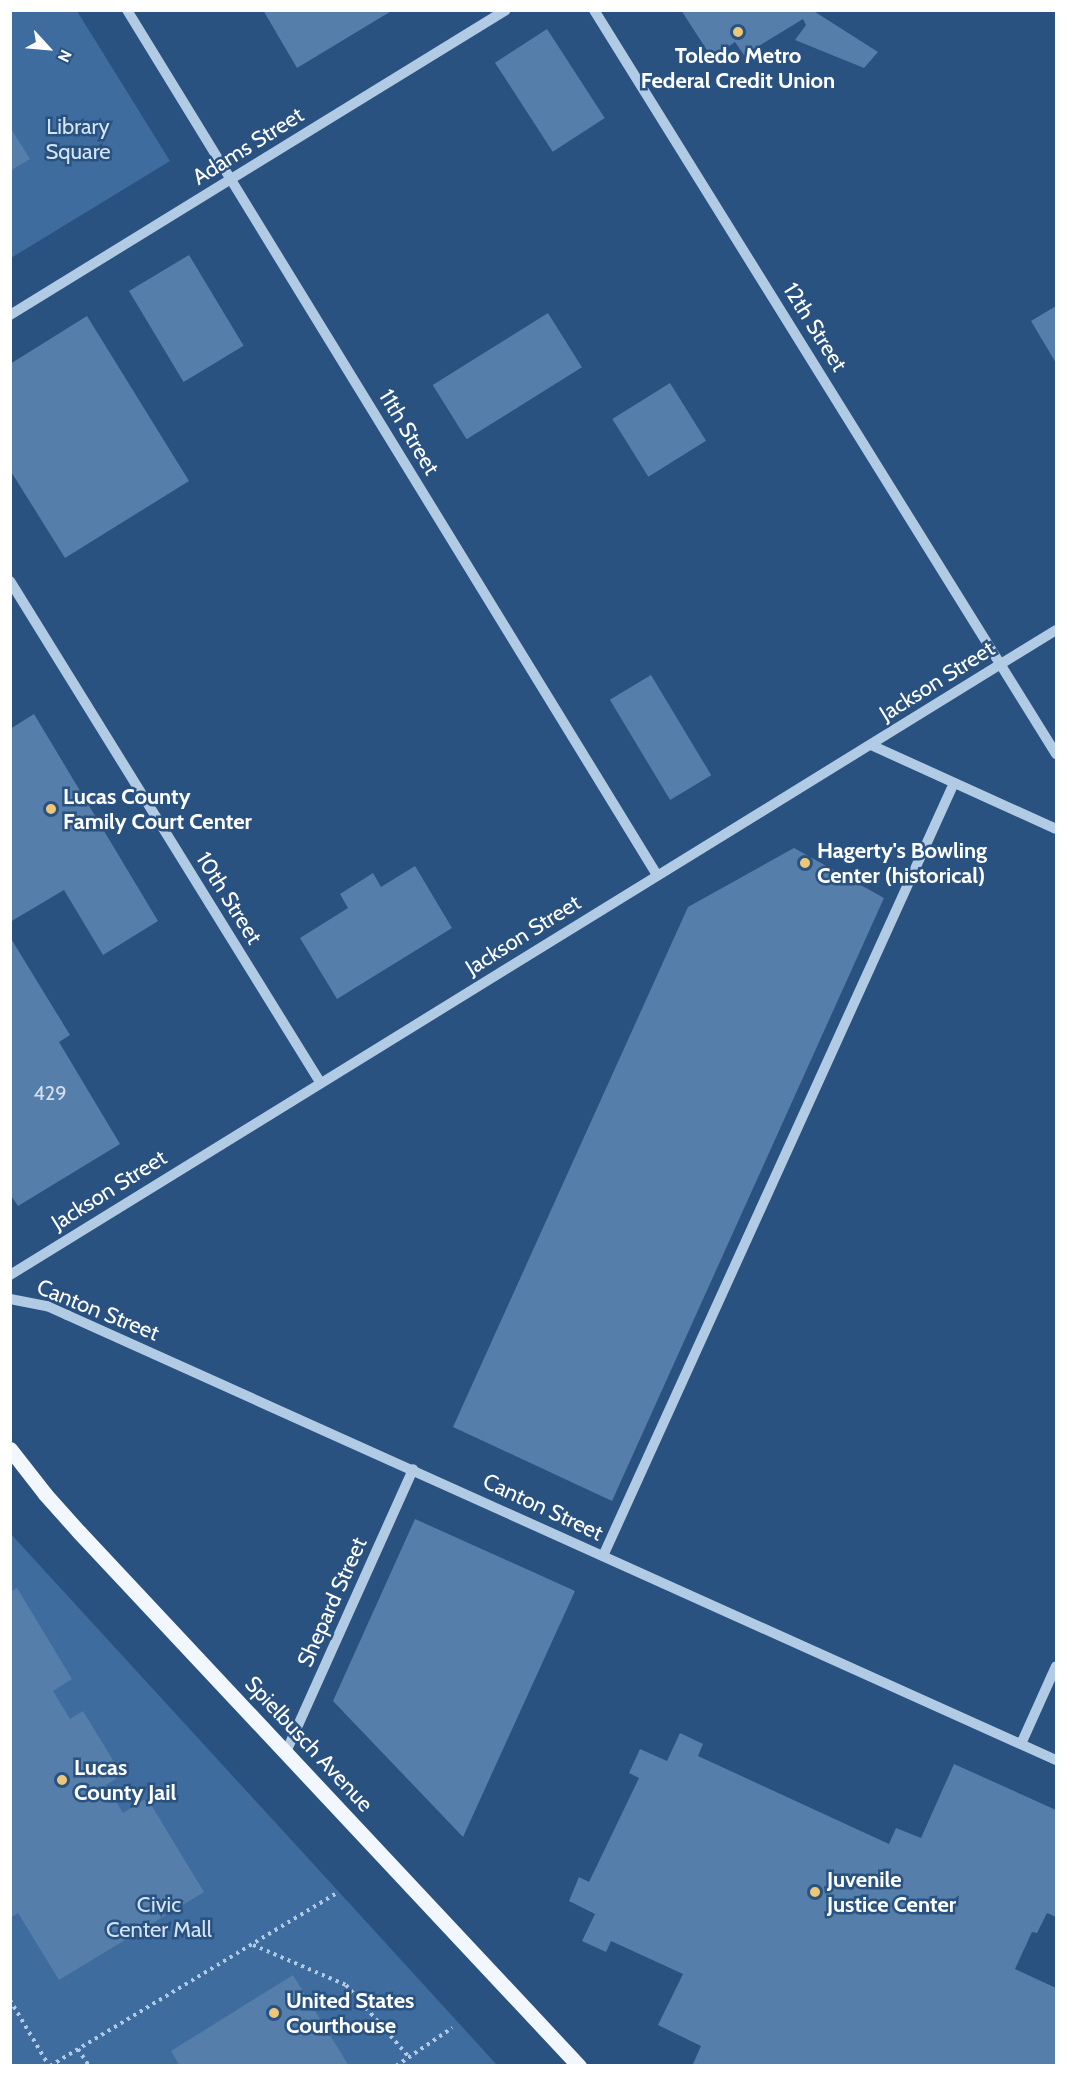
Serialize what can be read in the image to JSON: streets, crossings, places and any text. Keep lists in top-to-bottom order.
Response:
{
  "streets": {
    "main road": ["Spielbusch Avenue"],
    "street": [
      "Adams Street",
      "12th Street",
      "11th Street",
      "Jackson Street",
      "10th Street",
      "Canton Street",
      "Shepard Street"
    ]
  },
  "crossings": [
    ["Adams Street", "11th Street"],
    ["12th Street", "Jackson Street"],
    ["11th Street", "Jackson Street"],
    ["Jackson Street", "10th Street"],
    ["Canton Street", "Shepard Street"],
    ["Shepard Street", "Spielbusch Avenue"]
  ],
  "parks": ["Library Square", "Civic Center Mall"],
  "places": [
    "Toledo Metro Federal Credit Union",
    "Lucas County Family Court Center",
    "Hagerty's Bowling Center (historical)",
    "Lucas County Jail",
    "Juvenile Justice Center",
    "United States Courthouse"
  ],
  "house_numbers": ["429"],
  "north": "bottom right"
}
